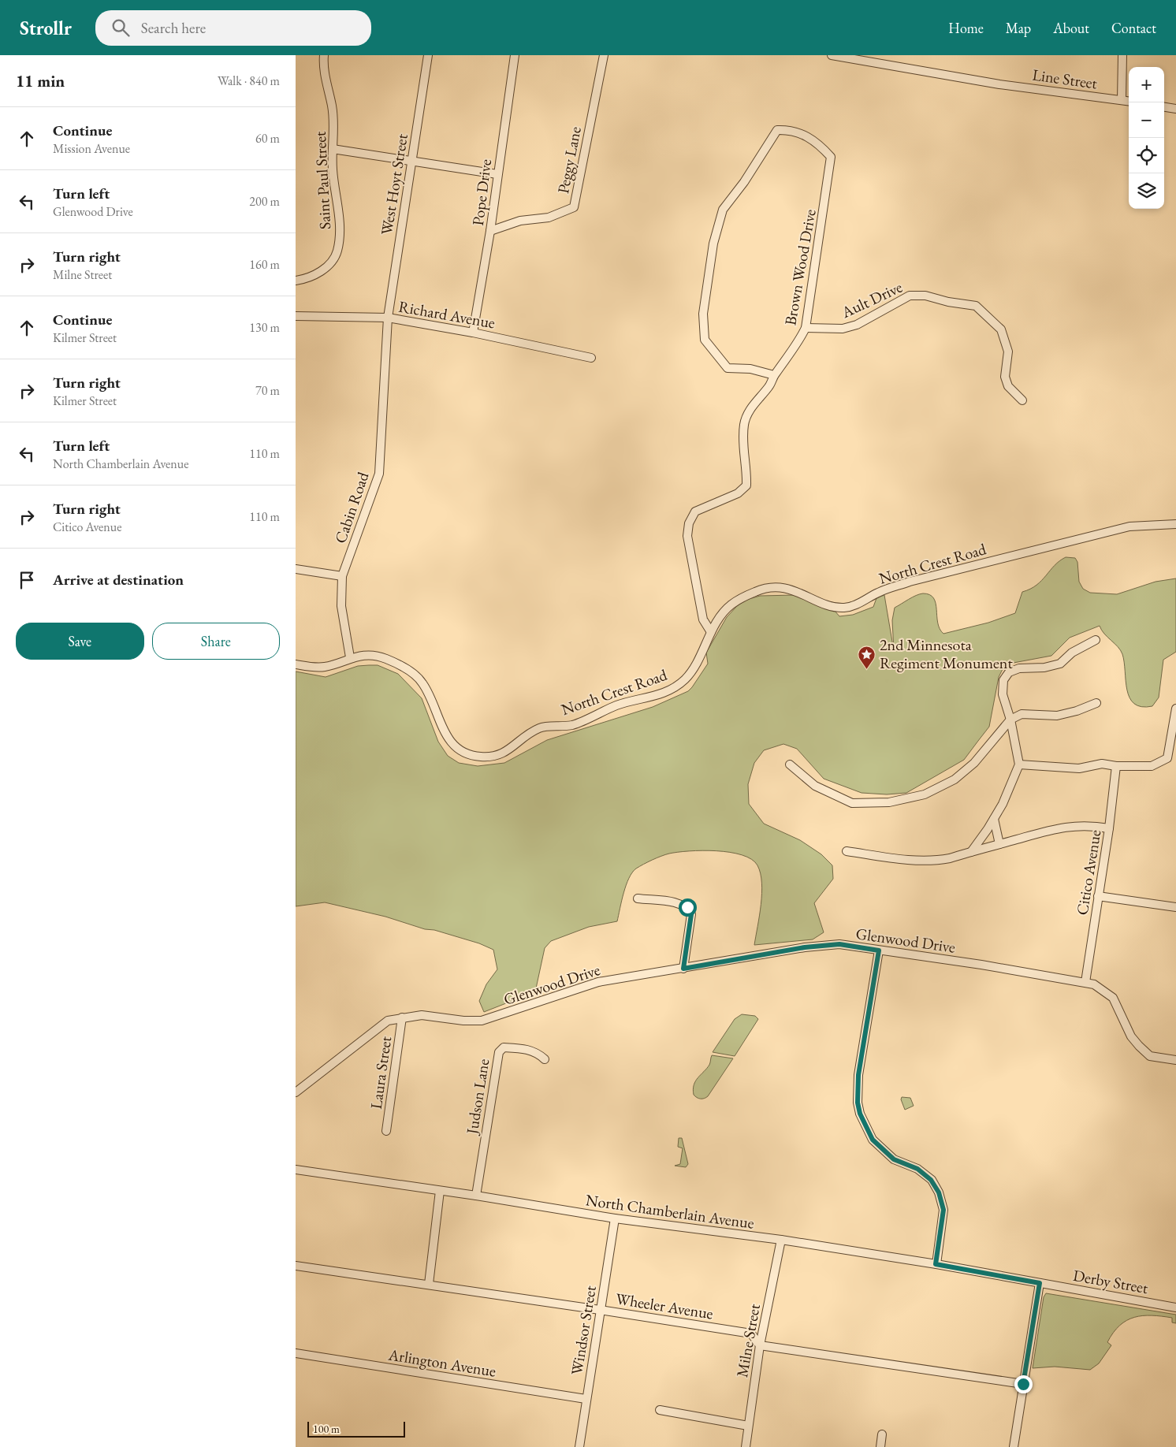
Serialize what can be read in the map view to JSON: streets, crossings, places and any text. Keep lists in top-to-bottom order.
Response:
{
  "streets": {
    "street": [
      "Line Street",
      "Peggy Lane",
      "Saint Paul Street",
      "West Hoyt Street",
      "Pope Drive",
      "Brown Wood Drive",
      "Ault Drive",
      "Richard Avenue",
      "Cabin Road",
      "North Crest Road",
      "Citico Avenue",
      "Glenwood Drive",
      "Laura Street",
      "Judson Lane",
      "North Chamberlain Avenue",
      "Derby Street",
      "Wheeler Avenue",
      "Windsor Street",
      "Milne Street",
      "Arlington Avenue"
    ]
  },
  "crossings": [
    ["Peggy Lane", "Pope Drive"],
    ["West Hoyt Street", "Richard Avenue"],
    ["West Hoyt Street", "Cabin Road"],
    ["Pope Drive", "Richard Avenue"],
    ["Brown Wood Drive", "Ault Drive"],
    ["Brown Wood Drive", "North Crest Road"],
    ["Richard Avenue", "Cabin Road"],
    ["Cabin Road", "North Crest Road"],
    ["Citico Avenue", "Glenwood Drive"],
    ["Glenwood Drive", "Laura Street"],
    ["Judson Lane", "North Chamberlain Avenue"],
    ["North Chamberlain Avenue", "Derby Street"],
    ["North Chamberlain Avenue", "Windsor Street"],
    ["North Chamberlain Avenue", "Milne Street"],
    ["Wheeler Avenue", "Windsor Street"],
    ["Wheeler Avenue", "Milne Street"],
    ["Windsor Street", "Arlington Avenue"]
  ],
  "places": {
    "place": ["2nd Minnesota Regiment Monument"]
  },
  "scale_bar": "100 m",
  "page": {
    "header": "Strollr",
    "search": "Search here",
    "nav": [
      "Home",
      "Map",
      "About",
      "Contact"
    ],
    "heading": ["11 min", "Walk · 840 m"],
    "map_buttons": ["+", "−"],
    "list": [
      ["Continue", "Mission Avenue", "60 m"],
      ["Turn left", "Glenwood Drive", "200 m"],
      ["Turn right", "Milne Street", "160 m"],
      ["Continue", "Kilmer Street", "130 m"],
      ["Turn right", "Kilmer Street", "70 m"],
      ["Turn left", "North Chamberlain Avenue", "110 m"],
      ["Turn right", "Citico Avenue", "110 m"],
      "Arrive at destination"
    ],
    "buttons": ["Save", "Share"],
    "scale": "100 m"
  }
}
